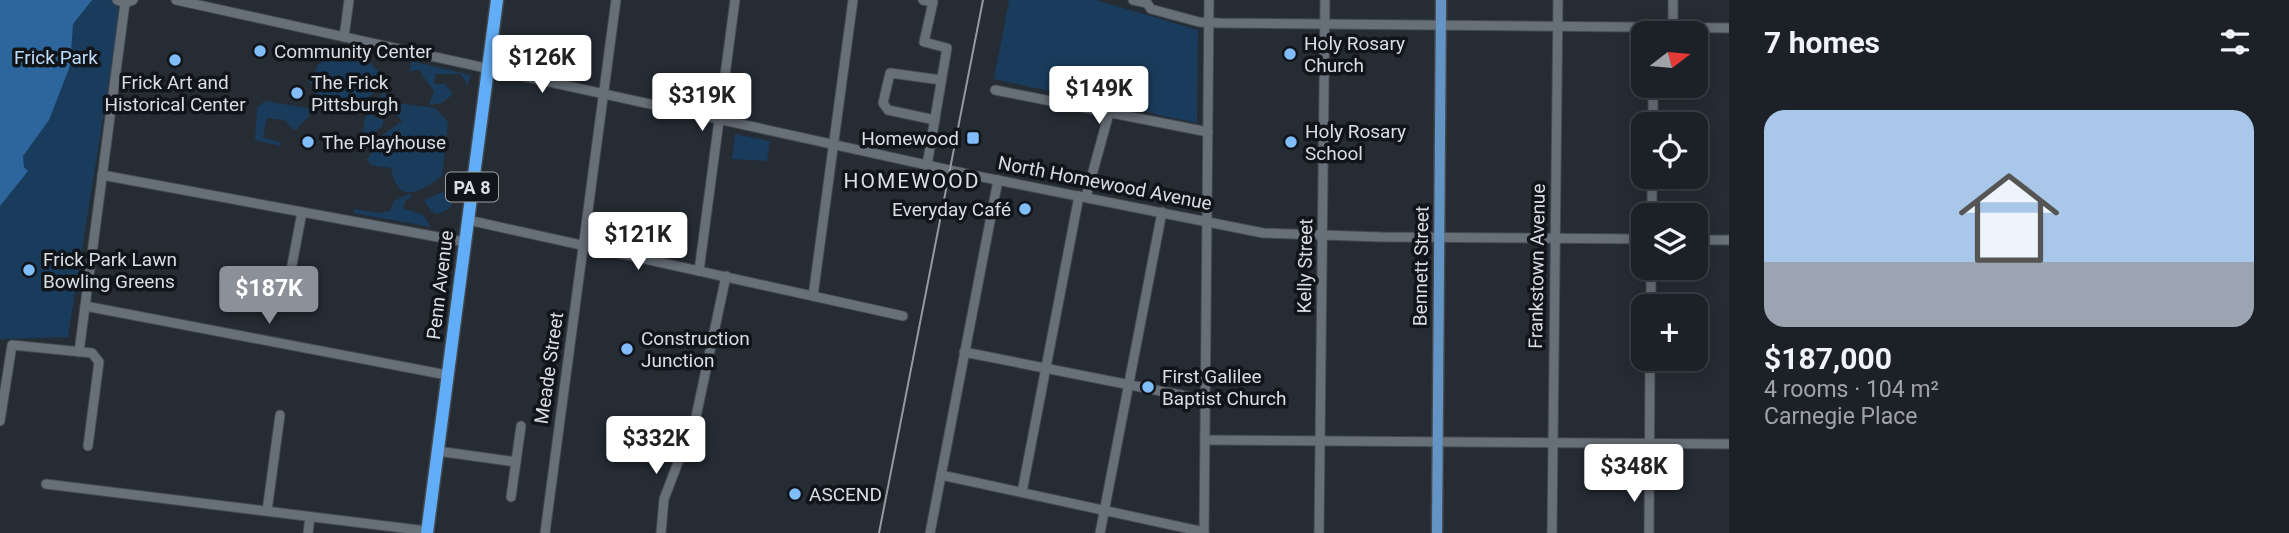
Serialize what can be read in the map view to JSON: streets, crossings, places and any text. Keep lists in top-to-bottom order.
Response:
{
  "streets": {
    "highway": ["PA 8", "Penn Avenue"],
    "main road": ["Bennett Street"],
    "street": [
      "North Homewood Avenue",
      "Kelly Street",
      "Frankstown Avenue",
      "Meade Street"
    ]
  },
  "crossings": [
    ["North Homewood Avenue", "Kelly Street"],
    ["North Homewood Avenue", "Bennett Street"],
    ["North Homewood Avenue", "Frankstown Avenue"],
    ["North Homewood Avenue", "Penn Avenue"],
    ["North Homewood Avenue", "Meade Street"]
  ],
  "districts": ["HOMEWOOD"],
  "parks": ["Frick Park"],
  "places": {
    "other": [
      "Community Center",
      "Holy Rosary Church",
      "Frick Art and Historical Center",
      "The Frick Pittsburgh",
      "The Playhouse",
      "Holy Rosary School",
      "Everyday Café",
      "Frick Park Lawn Bowling Greens",
      "Construction Junction",
      "First Galilee Baptist Church",
      "ASCEND"
    ],
    "transit": ["Homewood"]
  },
  "north": "right",
  "page": {
    "heading": "7 homes",
    "map_buttons": "+",
    "price": [
      "$126K",
      "$149K",
      "$319K",
      "$121K",
      "$187K",
      "$332K",
      "$348K"
    ],
    "list": [
      {
        "name": "$187,000",
        "note": "4 rooms · 104 m² · Carnegie Place"
      }
    ]
  }
}
